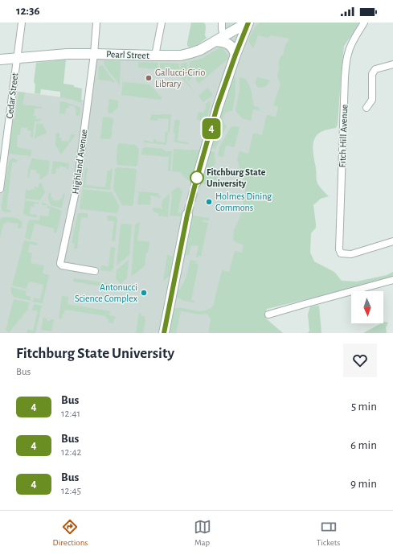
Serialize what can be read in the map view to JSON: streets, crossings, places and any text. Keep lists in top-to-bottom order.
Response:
{
  "streets": {
    "street": [
      "Pearl Street",
      "Cedar Street",
      "Fitch Hill Avenue",
      "Highland Avenue"
    ]
  },
  "crossings": [
    ["Pearl Street", "Cedar Street"],
    ["Pearl Street", "Highland Avenue"]
  ],
  "places": [
    "Gallucci-Cirio Library",
    "Fitchburg State University",
    "Holmes Dining Commons",
    "Antonucci Science Complex"
  ],
  "lines": ["bus line 4"],
  "north": "bottom",
  "page": {
    "status": "12:36",
    "on_map": "4",
    "heading": ["Fitchburg State University", "Bus"],
    "list": [
      {
        "mark": "4",
        "name": "Bus",
        "note": "12:41",
        "value": "5 min"
      },
      {
        "mark": "4",
        "name": "Bus",
        "note": "12:42",
        "value": "6 min"
      },
      {
        "mark": "4",
        "name": "Bus",
        "note": "12:45",
        "value": "9 min"
      }
    ],
    "tabs": ["Directions", "Map", "Tickets"]
  }
}
